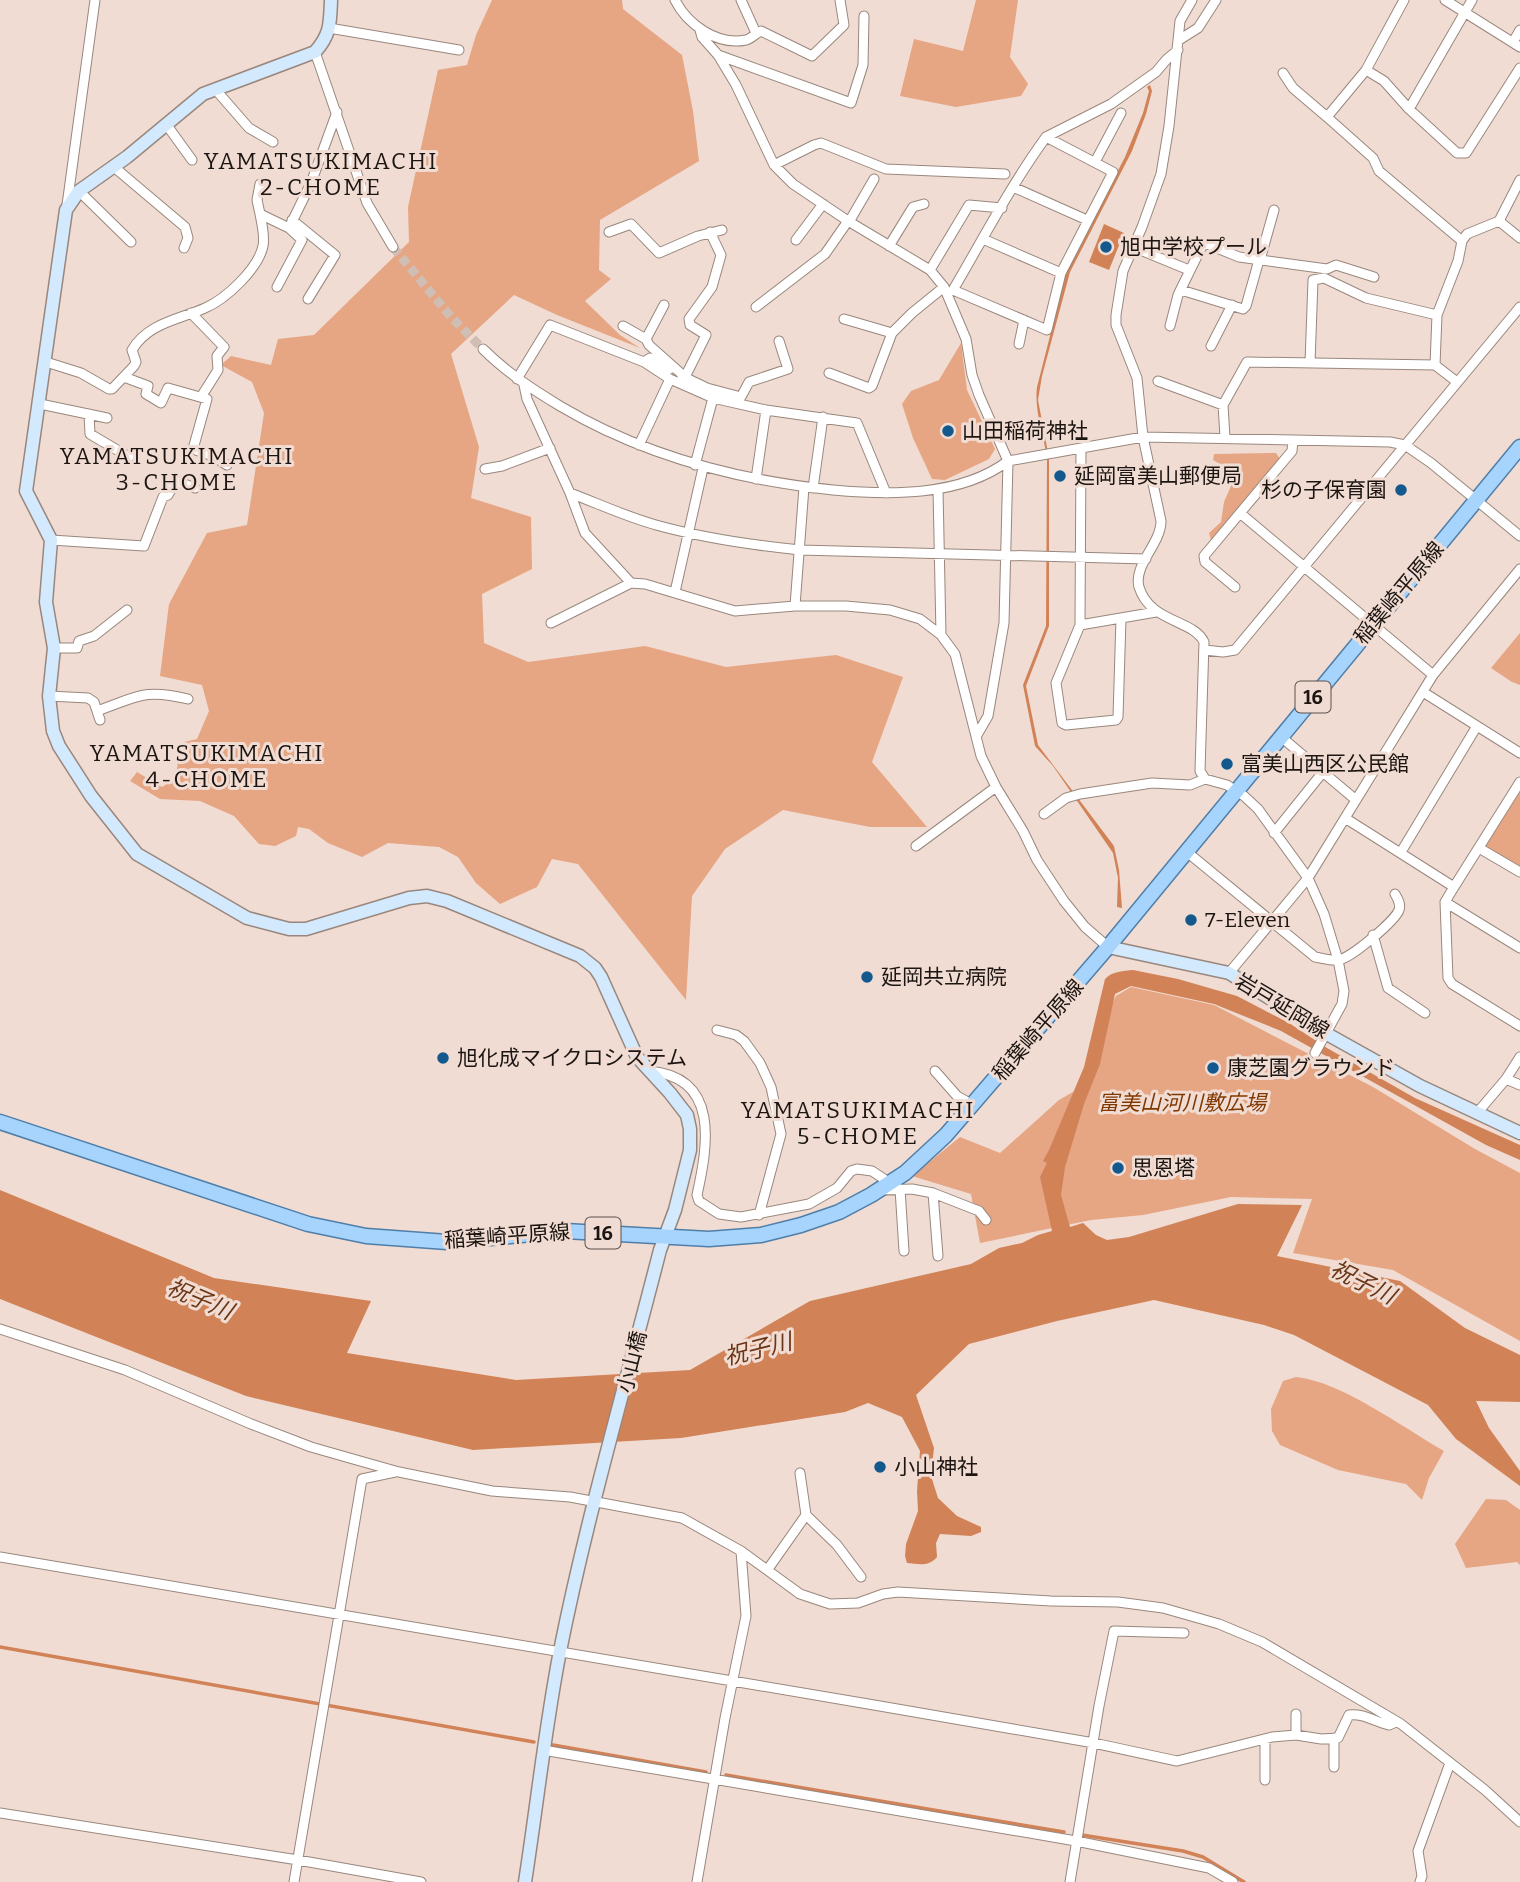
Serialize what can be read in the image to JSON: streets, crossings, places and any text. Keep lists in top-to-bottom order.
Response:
{
  "streets": {
    "main road": ["稲葉崎平原線", "16"],
    "street": ["岩戸延岡線", "小山橋"]
  },
  "crossings": [
    ["稲葉崎平原線", "岩戸延岡線"],
    ["稲葉崎平原線", "小山橋"]
  ],
  "districts": [
    "YAMATSUKIMACHI 2-CHOME",
    "YAMATSUKIMACHI 3-CHOME",
    "YAMATSUKIMACHI 4-CHOME",
    "YAMATSUKIMACHI 5-CHOME"
  ],
  "water": ["祝子川"],
  "parks": ["富美山河川敷広場"],
  "places": [
    "旭中学校プール",
    "山田稲荷神社",
    "延岡富美山郵便局",
    "杉の子保育園",
    "富美山西区公民館",
    "7-Eleven",
    "延岡共立病院",
    "旭化成マイクロシステム",
    "康芝園グラウンド",
    "思恩塔",
    "小山神社"
  ]
}
